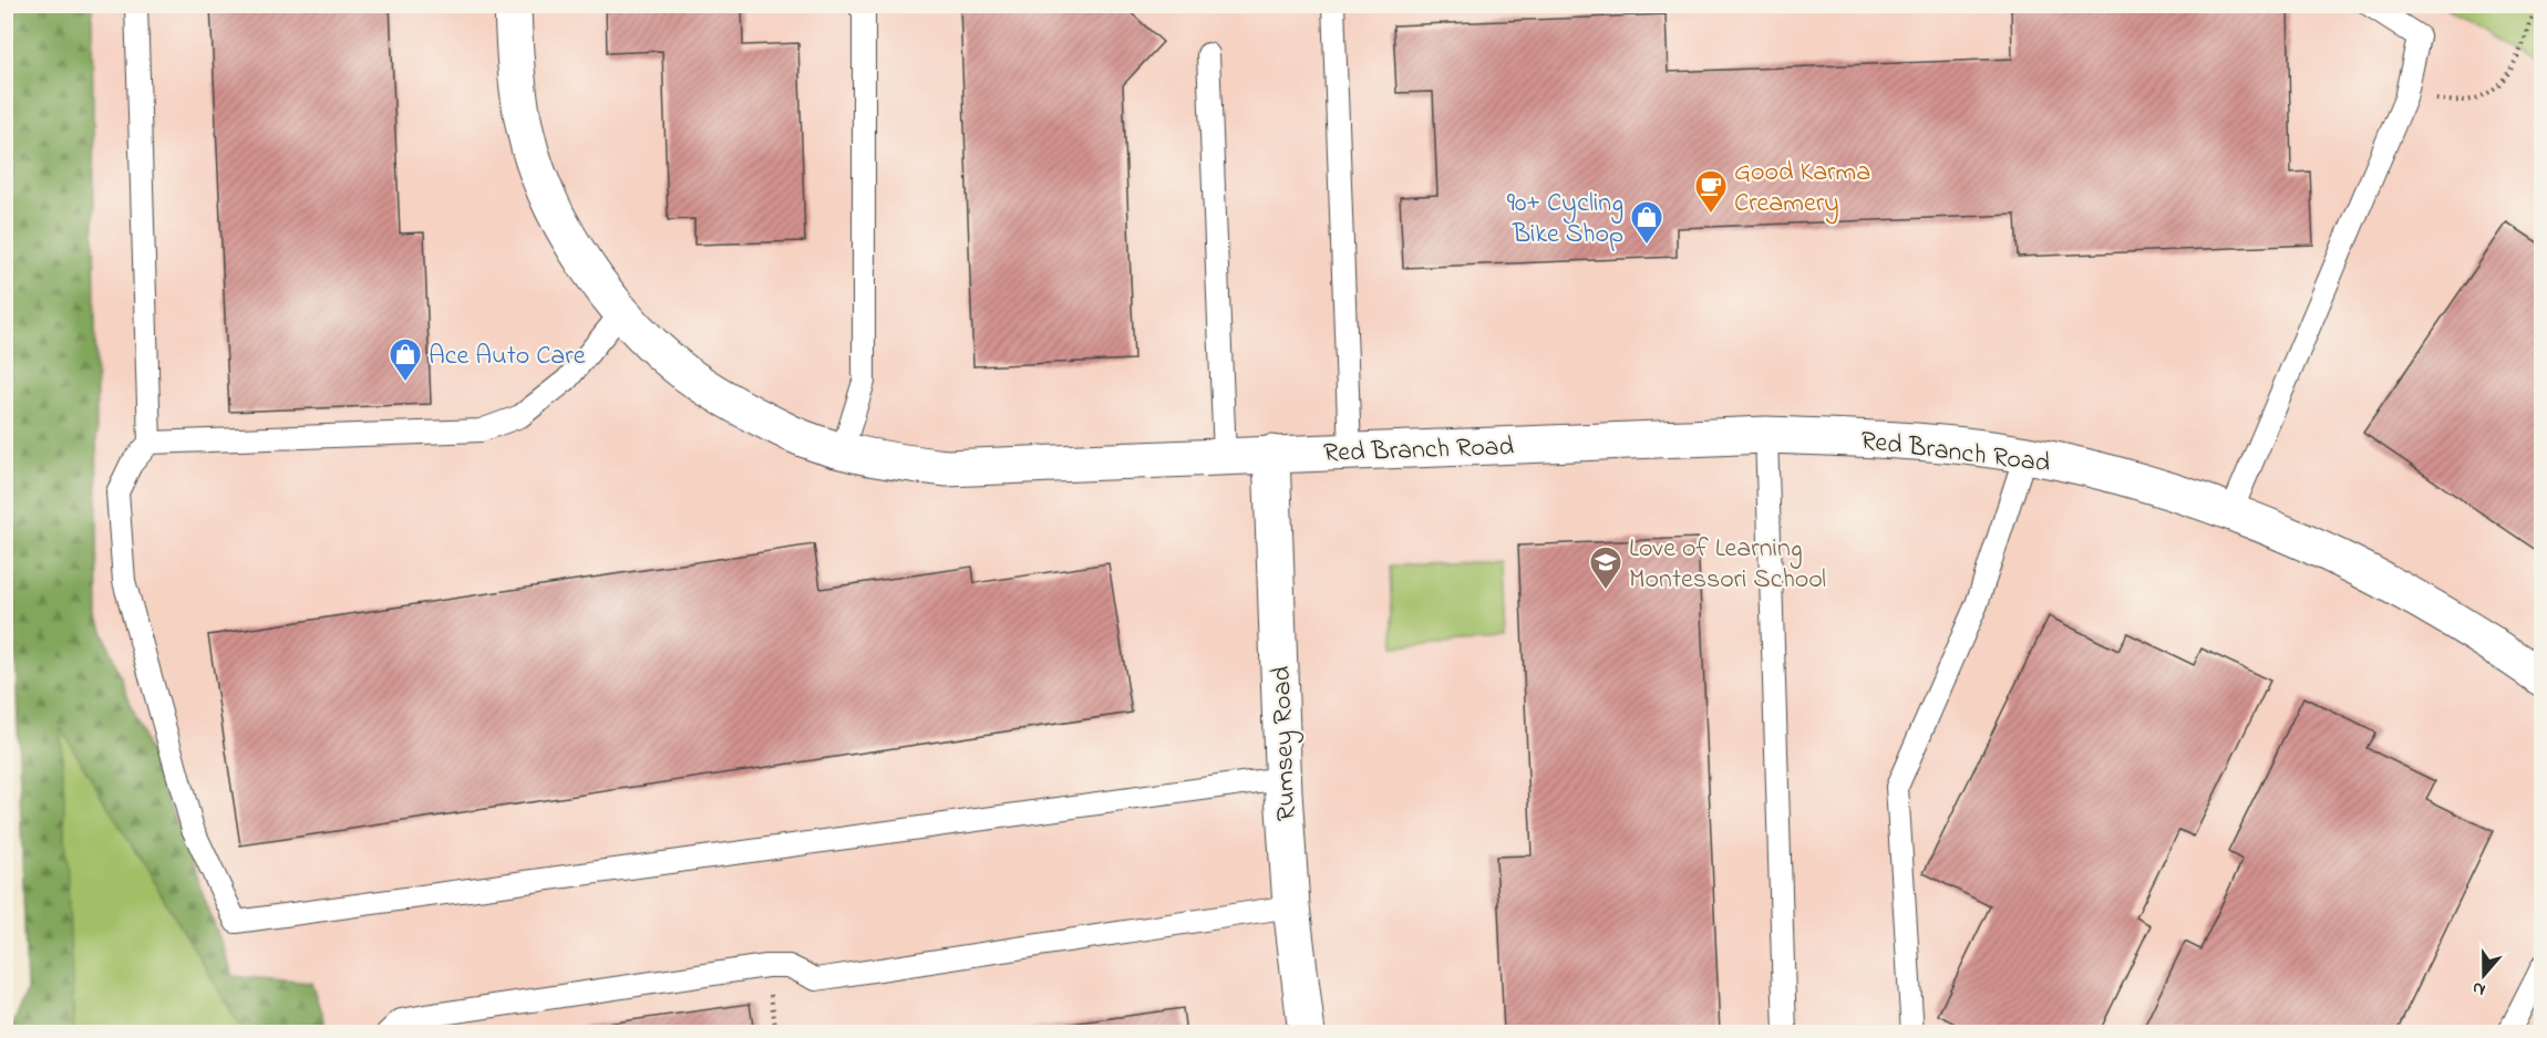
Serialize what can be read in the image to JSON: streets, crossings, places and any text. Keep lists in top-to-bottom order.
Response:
{
  "streets": {
    "street": ["Red Branch Road", "Rumsey Road"]
  },
  "crossings": [
    ["Red Branch Road", "Rumsey Road"]
  ],
  "places": {
    "cafe": ["Good Karma Creamery"],
    "shop": ["90+ Cycling Bike Shop", "Ace Auto Care"],
    "school or university": ["Love of Learning Montessori School"]
  },
  "north": "bottom"
}
